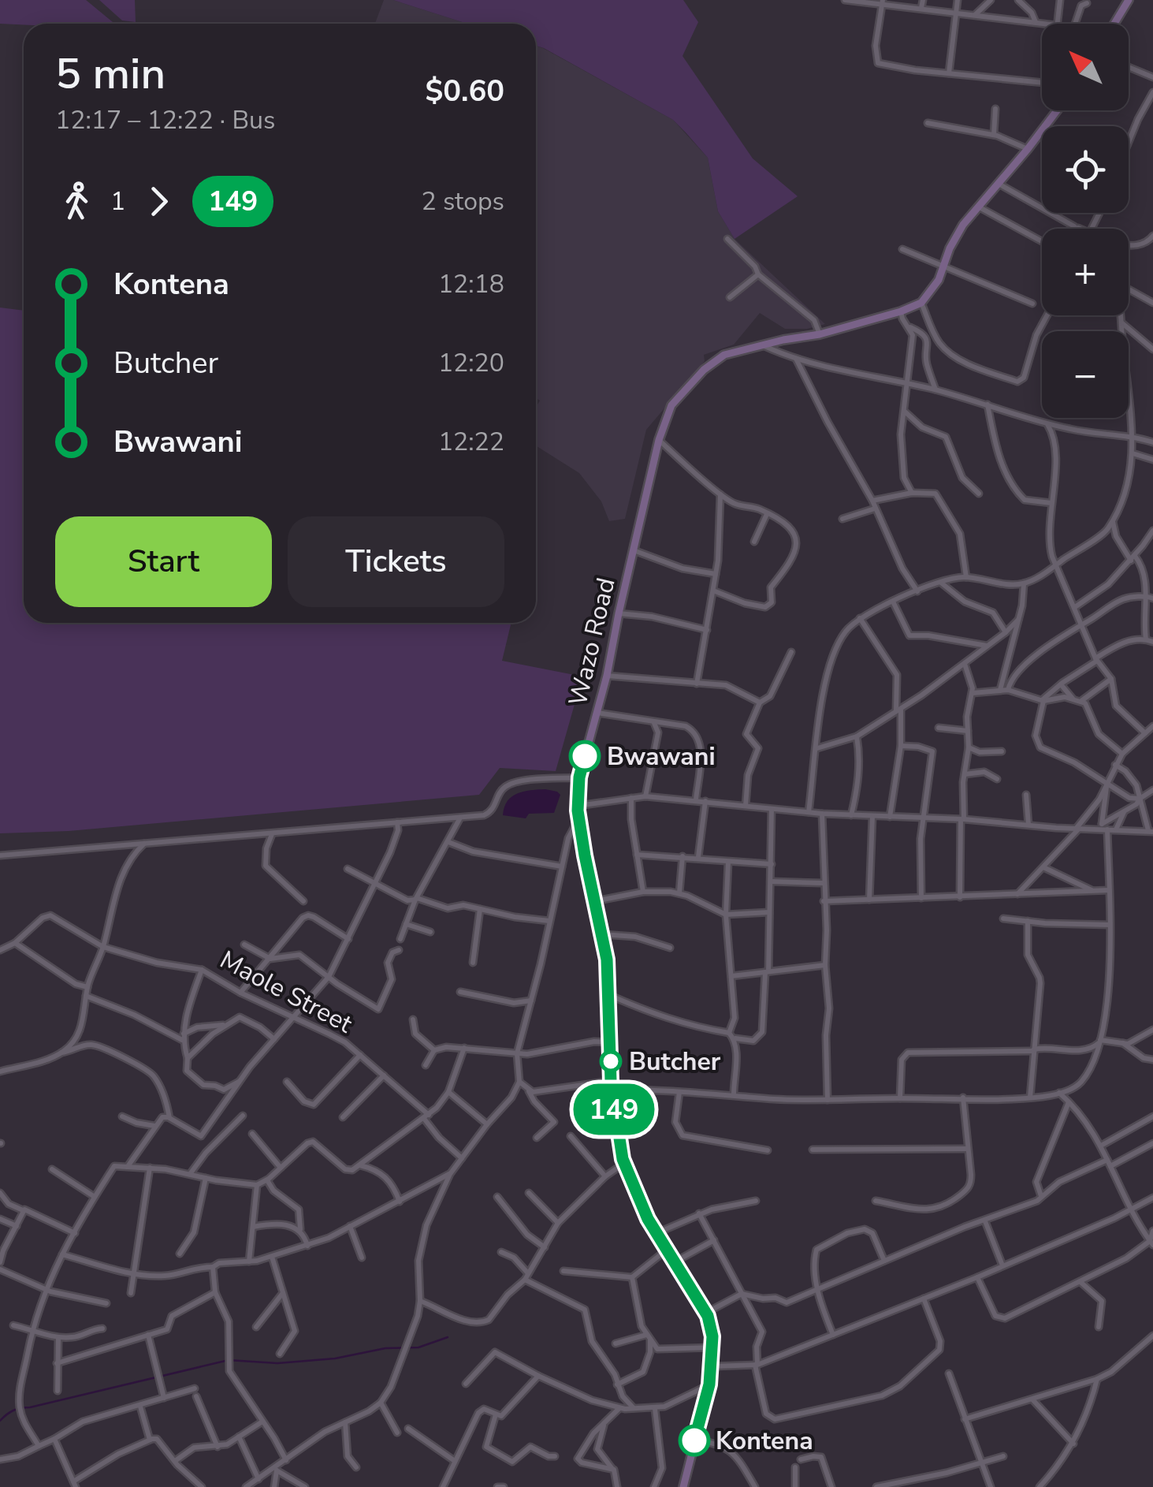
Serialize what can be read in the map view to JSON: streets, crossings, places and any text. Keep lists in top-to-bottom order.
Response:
{
  "streets": {
    "main road": ["Wazo Road"],
    "street": ["Maole Street"]
  },
  "places": ["Bwawani", "Butcher", "Kontena"],
  "lines": ["bus line 149"],
  "north": "top left",
  "page": {
    "on_map": "149",
    "map_buttons": ["+", "−"],
    "heading": ["5 min", "12:17 – 12:22 · Bus", "$0.60"],
    "legs": ["1", "149", "2 stops"],
    "list": [
      {
        "name": "Kontena",
        "value": "12:18"
      },
      {
        "name": "Butcher",
        "value": "12:20"
      },
      {
        "name": "Bwawani",
        "value": "12:22"
      }
    ],
    "buttons": ["Start", "Tickets"]
  }
}
